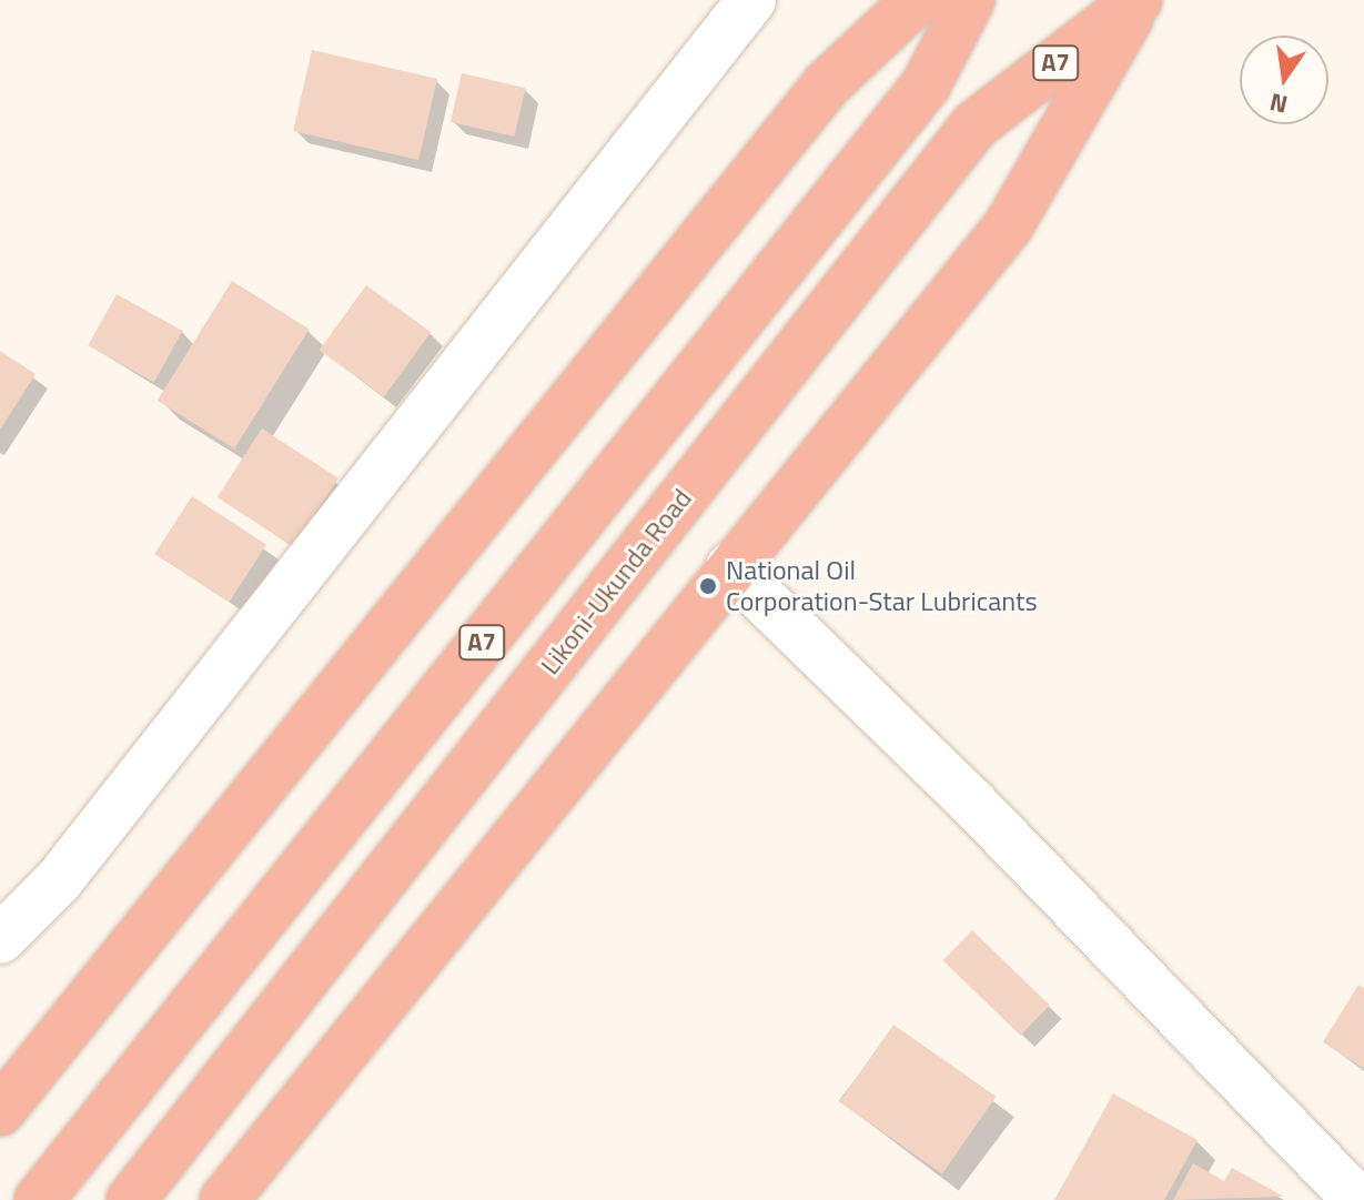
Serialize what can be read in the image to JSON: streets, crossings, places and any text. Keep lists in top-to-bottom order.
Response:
{
  "streets": {
    "highway": ["A7", "Likoni-Ukunda Road"]
  },
  "places": ["National Oil Corporation-Star Lubricants"],
  "north": "bottom"
}
